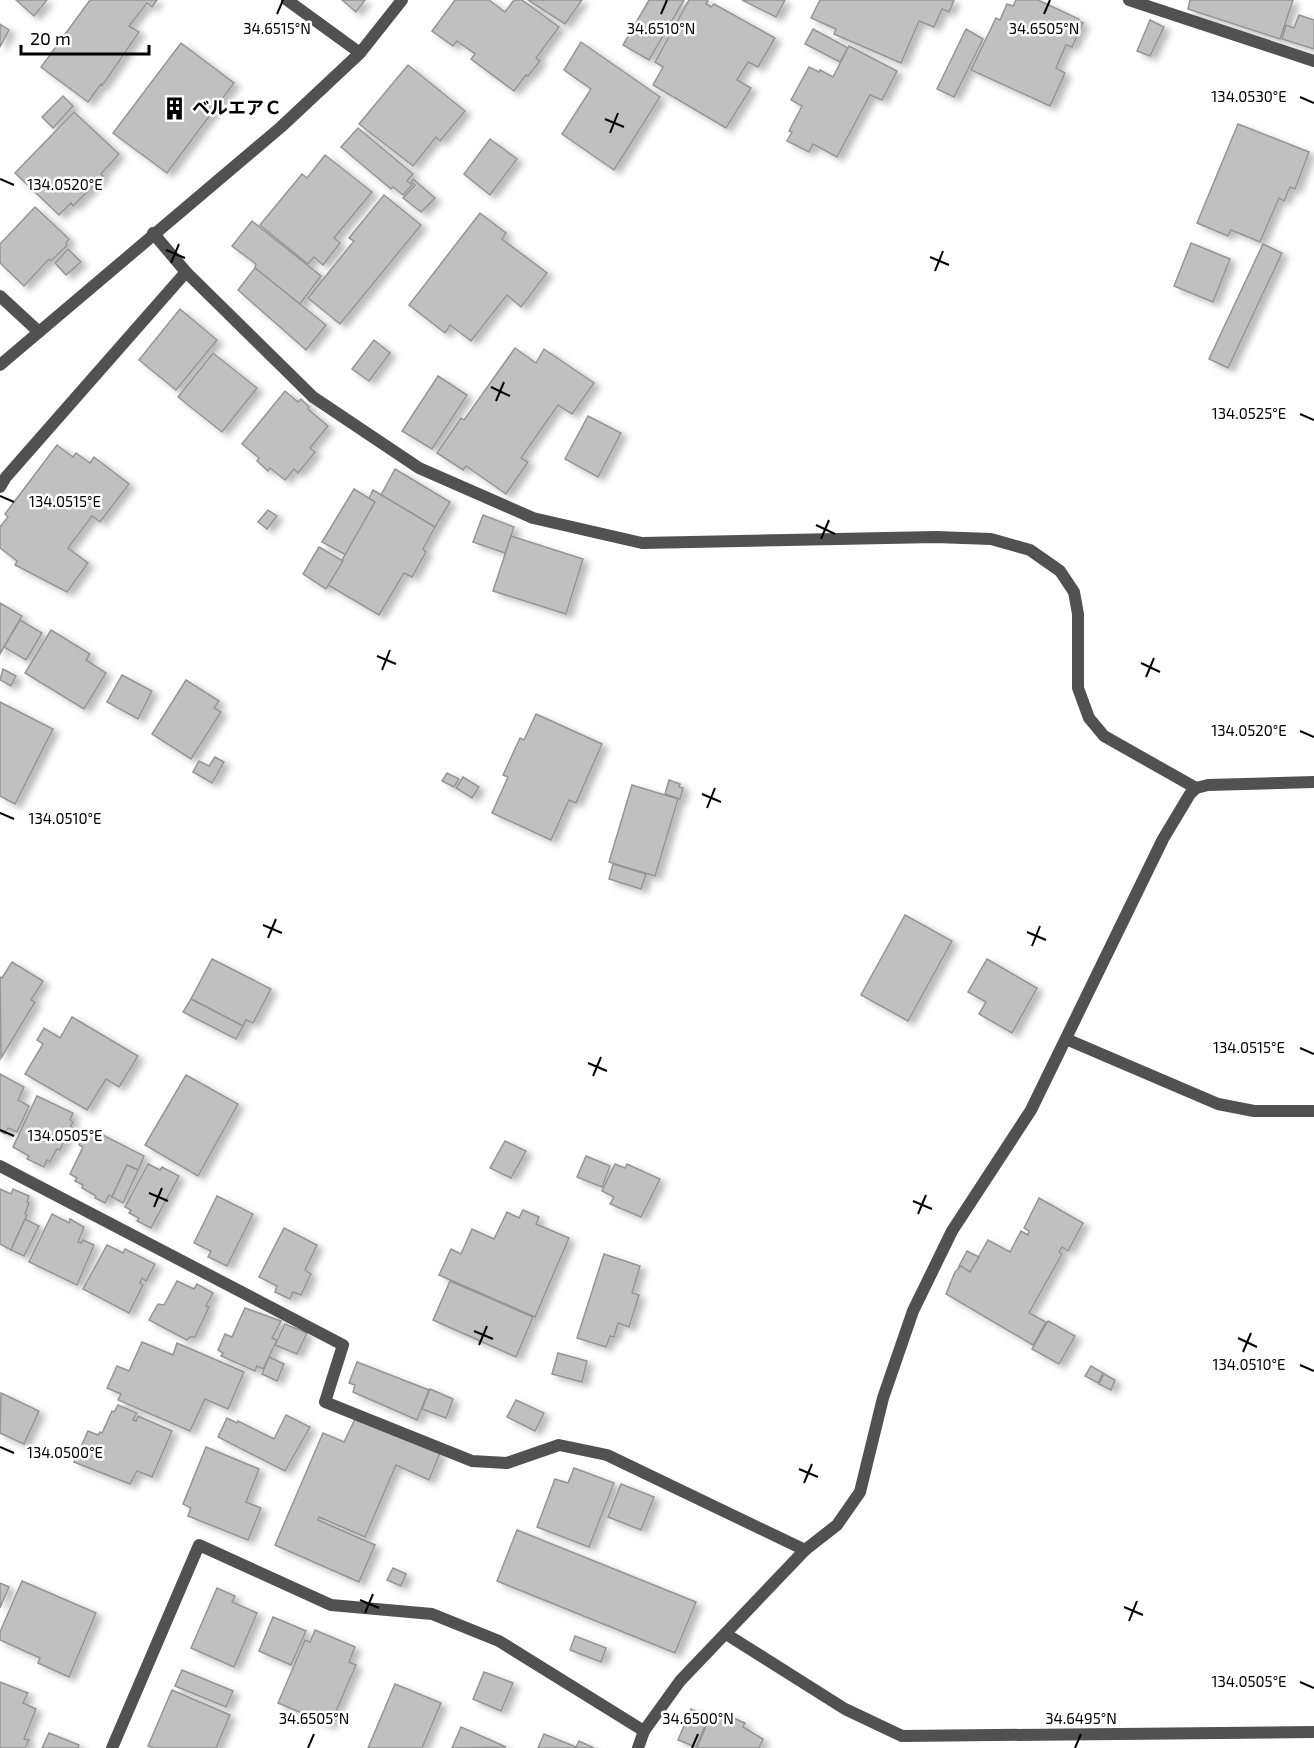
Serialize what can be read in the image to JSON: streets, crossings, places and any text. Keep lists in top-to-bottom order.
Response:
{
  "places": {
    "building": ["ベルエアＣ"]
  },
  "scale_bar": "20 m",
  "coordinates": [
    "34.6510°N",
    "34.6505°N",
    "34.6515°N",
    "134.0530°E",
    "134.0520°E",
    "134.0525°E",
    "134.0515°E",
    "134.0510°E",
    "134.0505°E",
    "134.0500°E",
    "34.6500°N",
    "34.6495°N"
  ]
}
